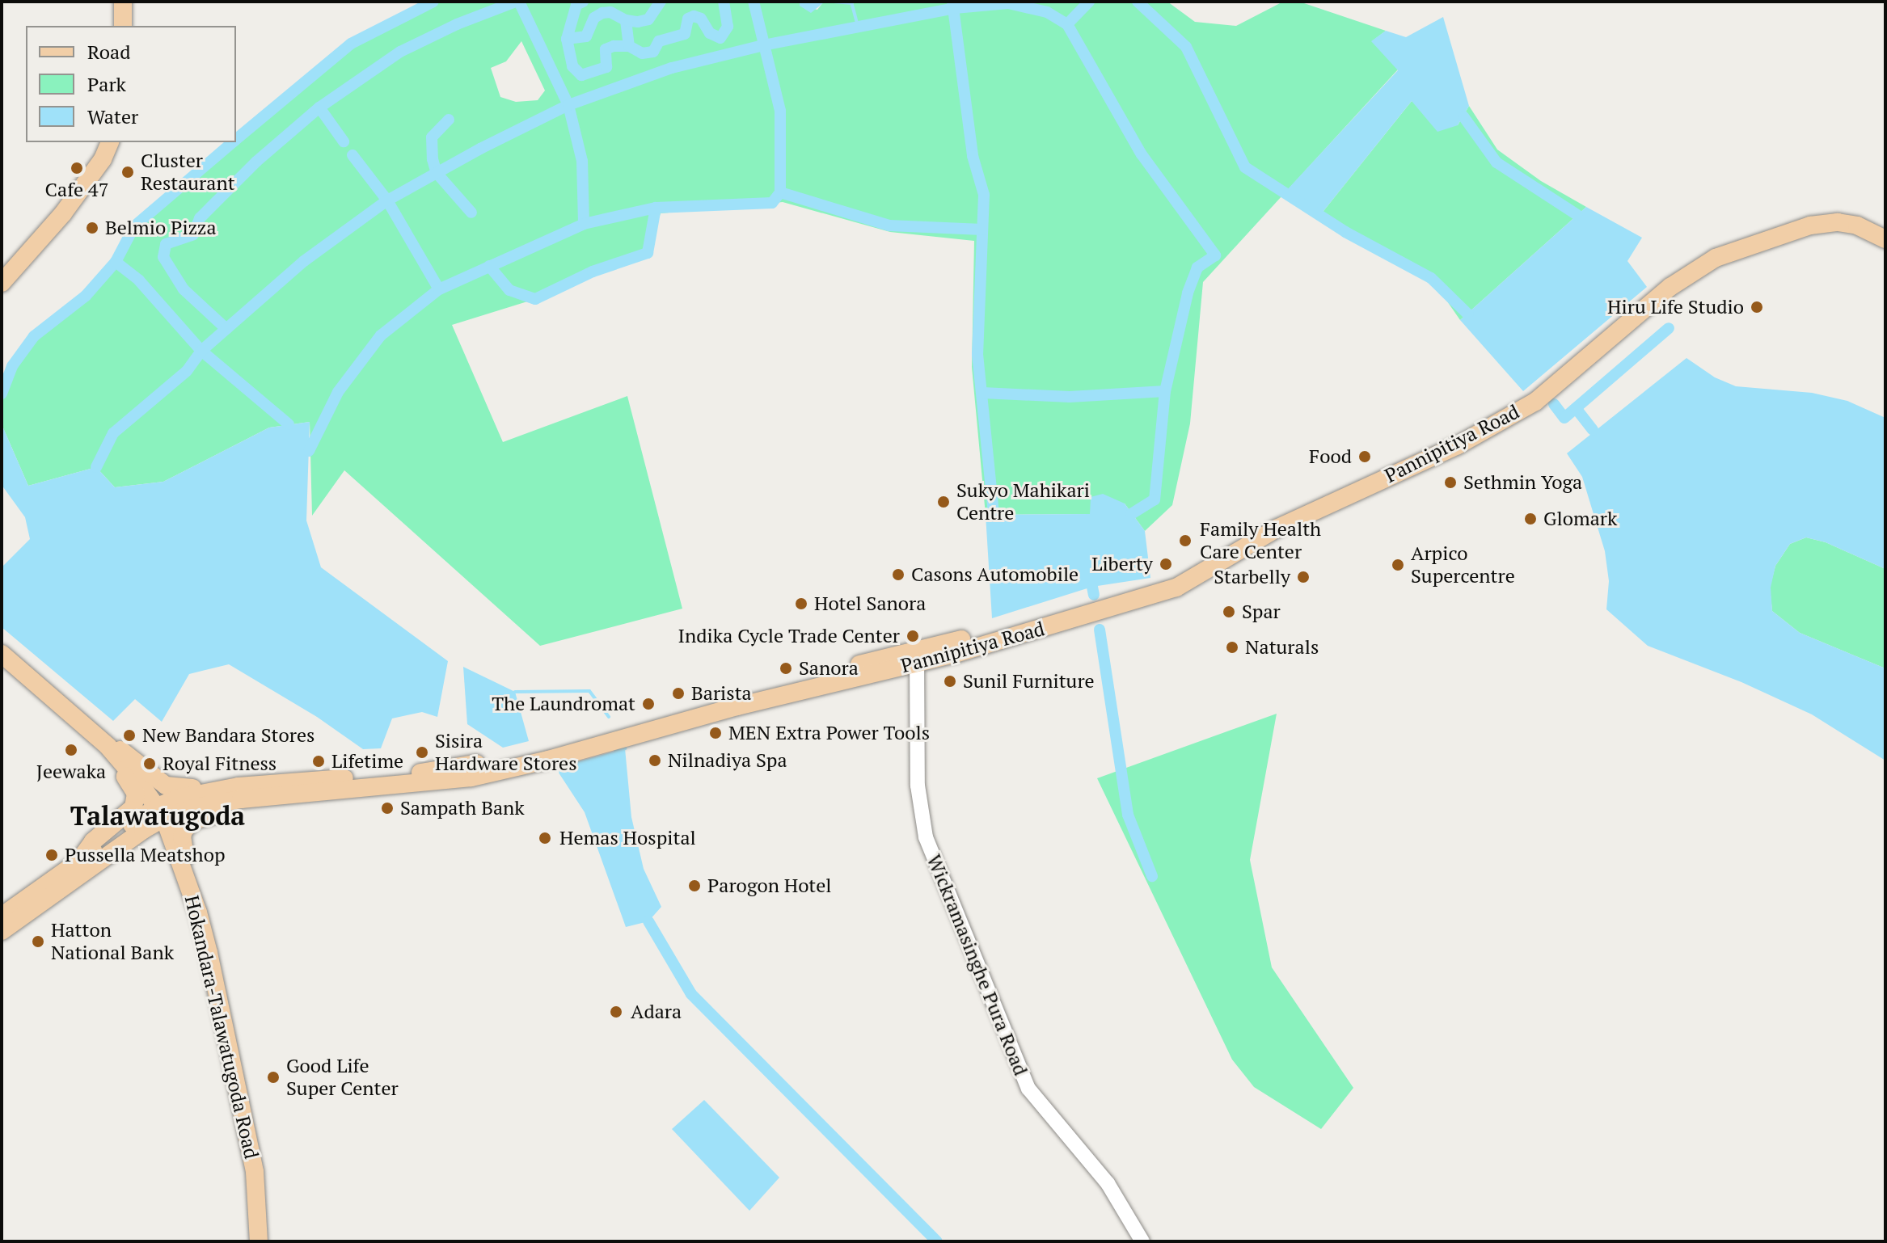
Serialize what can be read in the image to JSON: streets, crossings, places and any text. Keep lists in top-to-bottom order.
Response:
{
  "streets": {
    "main road": ["Pannipitiya Road", "Hokandara-Talawatugoda Road"],
    "street": ["Wickramasinghe Pura Road"]
  },
  "crossings": [
    ["Pannipitiya Road", "Wickramasinghe Pura Road"],
    ["Pannipitiya Road", "Hokandara-Talawatugoda Road"]
  ],
  "districts": ["Talawatugoda"],
  "places": [
    "Cafe 47",
    "Cluster Restaurant",
    "Belmio Pizza",
    "Hiru Life Studio",
    "Food",
    "Sethmin Yoga",
    "Sukyo Mahikari Centre",
    "Glomark",
    "Family Health Care Center",
    "Liberty",
    "Arpico Supercentre",
    "Casons Automobile",
    "Starbelly",
    "Hotel Sanora",
    "Spar",
    "Indika Cycle Trade Center",
    "Naturals",
    "Sanora",
    "Sunil Furniture",
    "Barista",
    "The Laundromat",
    "MEN Extra Power Tools",
    "New Bandara Stores",
    "Jeewaka",
    "Sisira Hardware Stores",
    "Nilnadiya Spa",
    "Lifetime",
    "Royal Fitness",
    "Sampath Bank",
    "Hemas Hospital",
    "Pussella Meatshop",
    "Parogon Hotel",
    "Hatton National Bank",
    "Adara",
    "Good Life Super Center"
  ],
  "legend": ["Road", "Park", "Water"]
}
